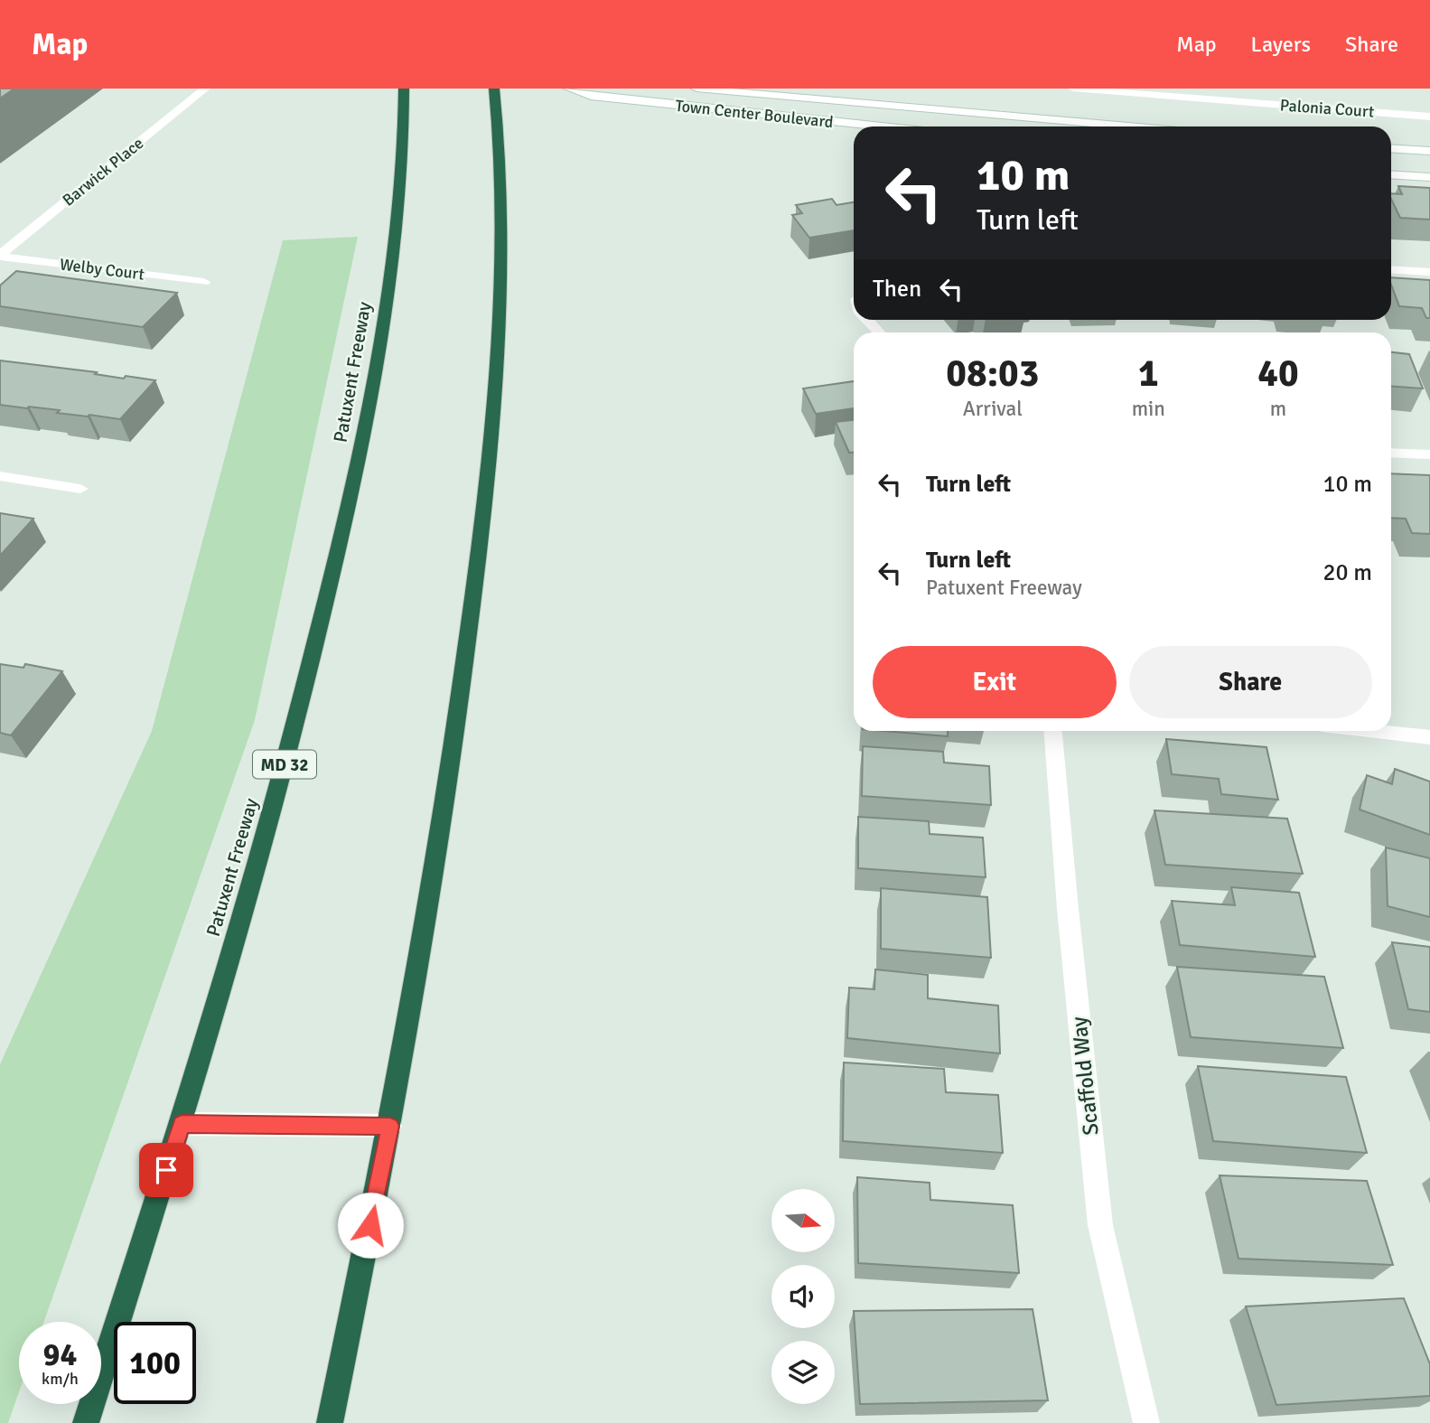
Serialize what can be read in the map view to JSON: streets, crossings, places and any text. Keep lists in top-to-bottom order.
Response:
{
  "streets": {
    "highway": ["Patuxent Freeway", "MD 32"],
    "street": [
      "Palonia Court",
      "Town Center Boulevard",
      "Barwick Place",
      "Welby Court",
      "Scaffold Way"
    ]
  },
  "crossings": [
    ["Barwick Place", "Welby Court"]
  ],
  "north": "right",
  "page": {
    "header": "Map",
    "nav": ["Map", "Layers", "Share"],
    "turn": ["10 m", "Turn left"],
    "then": "Then",
    "eta": [
      "08:03",
      "Arrival",
      "1",
      "min",
      "40",
      "m"
    ],
    "list": [
      {
        "name": "Turn left",
        "value": "10 m"
      },
      {
        "name": "Turn left",
        "note": "Patuxent Freeway",
        "value": "20 m"
      }
    ],
    "buttons": ["Exit", "Share"],
    "speed": "94 km/h",
    "limit": "100"
  }
}
